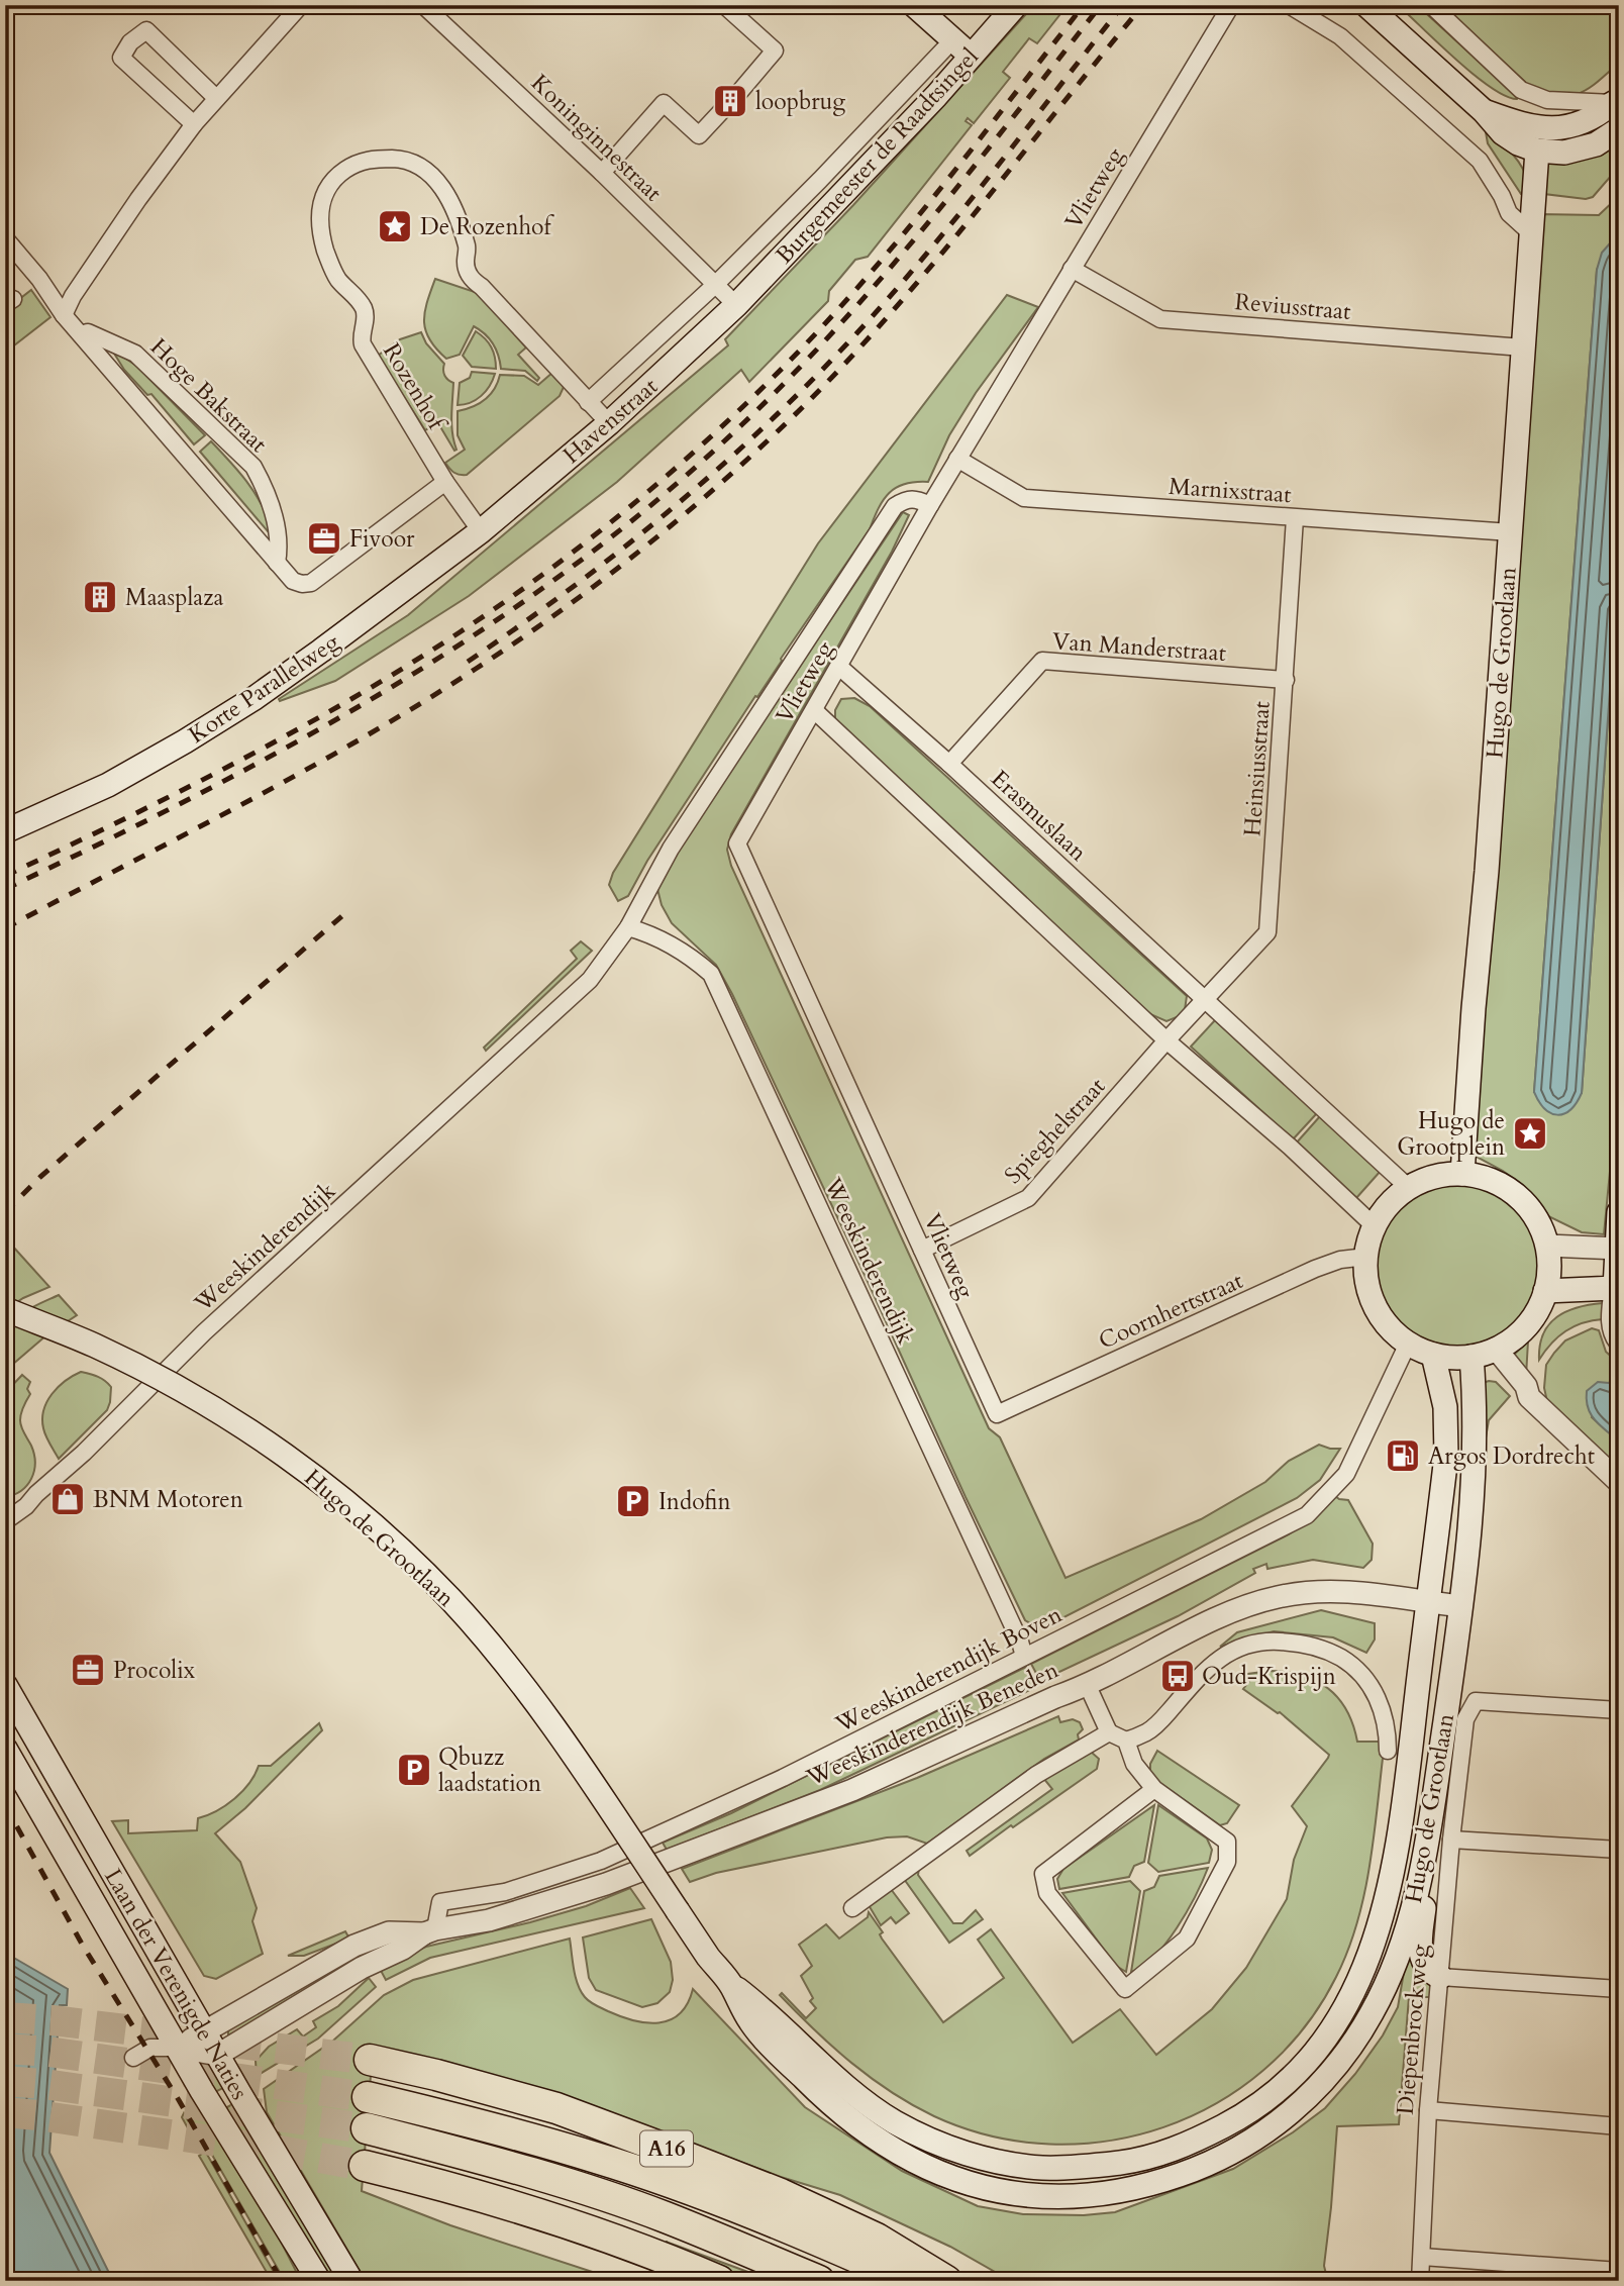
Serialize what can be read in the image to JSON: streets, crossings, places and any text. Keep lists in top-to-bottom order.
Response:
{
  "streets": {
    "highway": ["A16"],
    "main road": [
      "Burgemeester de Raadtsingel",
      "Havenstraat",
      "Hugo de Grootlaan",
      "Korte Parallelweg",
      "Laan der Verenigde Naties"
    ],
    "street": [
      "Koninginnestraat",
      "Vlietweg",
      "Reviusstraat",
      "Rozenhof",
      "Hoge Bakstraat",
      "Marnixstraat",
      "Van Manderstraat",
      "Heinsiusstraat",
      "Erasmuslaan",
      "Spieghelstraat",
      "Weeskinderendijk",
      "Coornhertstraat",
      "Weeskinderendijk Boven",
      "Weeskinderendijk Beneden",
      "Diepenbrockweg"
    ]
  },
  "crossings": [
    ["Koninginnestraat", "Burgemeester de Raadtsingel"],
    ["Koninginnestraat", "Havenstraat"],
    ["Burgemeester de Raadtsingel", "Havenstraat"],
    ["Vlietweg", "Reviusstraat"],
    ["Vlietweg", "Marnixstraat"],
    ["Vlietweg", "Erasmuslaan"],
    ["Vlietweg", "Spieghelstraat"],
    ["Vlietweg", "Weeskinderendijk"],
    ["Vlietweg", "Coornhertstraat"],
    ["Reviusstraat", "Hugo de Grootlaan"],
    ["Rozenhof", "Havenstraat"],
    ["Rozenhof", "Korte Parallelweg"],
    ["Havenstraat", "Korte Parallelweg"],
    ["Marnixstraat", "Hugo de Grootlaan"],
    ["Marnixstraat", "Heinsiusstraat"],
    ["Van Manderstraat", "Heinsiusstraat"],
    ["Van Manderstraat", "Erasmuslaan"],
    ["Hugo de Grootlaan", "Erasmuslaan"],
    ["Hugo de Grootlaan", "Coornhertstraat"],
    ["Hugo de Grootlaan", "Weeskinderendijk Boven"],
    ["Hugo de Grootlaan", "Weeskinderendijk Beneden"],
    ["Heinsiusstraat", "Erasmuslaan"],
    ["Erasmuslaan", "Coornhertstraat"],
    ["Erasmuslaan", "Weeskinderendijk Boven"],
    ["Weeskinderendijk", "Weeskinderendijk Boven"],
    ["Coornhertstraat", "Weeskinderendijk Boven"],
    ["Weeskinderendijk Boven", "Weeskinderendijk Beneden"],
    ["Weeskinderendijk Beneden", "Laan der Verenigde Naties"]
  ],
  "places": {
    "building": ["loopbrug", "Maasplaza"],
    "place": ["De Rozenhof", "Hugo de Grootplein"],
    "office": ["Fivoor", "Procolix"],
    "fuel station": ["Argos Dordrecht"],
    "shop": ["BNM Motoren"],
    "parking": ["Indofin", "Qbuzz laadstation"],
    "bus stop": ["Oud-Krispijn"]
  }
}
